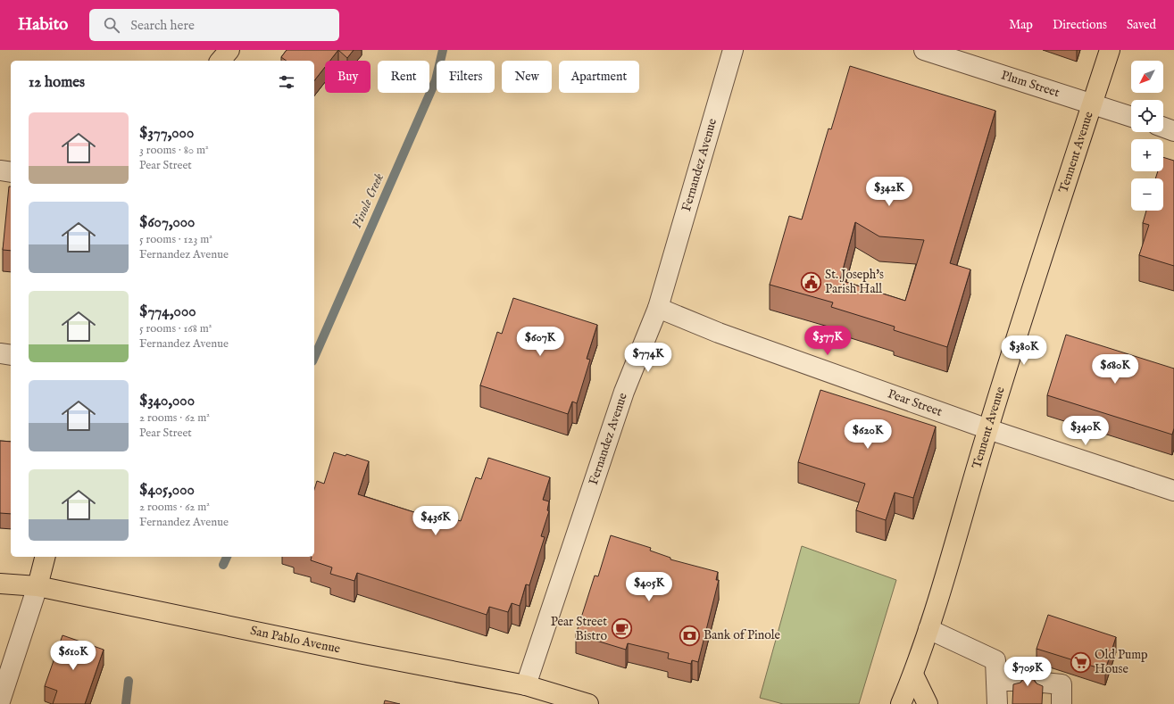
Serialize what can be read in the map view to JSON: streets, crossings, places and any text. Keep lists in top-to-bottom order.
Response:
{
  "streets": {
    "main road": ["Tennent Avenue", "San Pablo Avenue"],
    "street": ["Plum Street", "Fernandez Avenue", "Pear Street"]
  },
  "crossings": [
    ["Plum Street", "Tennent Avenue"],
    ["Tennent Avenue", "Pear Street"],
    ["Fernandez Avenue", "Pear Street"],
    ["Fernandez Avenue", "San Pablo Avenue"]
  ],
  "water": ["Pinole Creek"],
  "places": {
    "public building": ["St. Joseph's Parish Hall"],
    "cafe": ["Pear Street Bistro"],
    "bank": ["Bank of Pinole"],
    "supermarket": ["Old Pump House"]
  },
  "north": "bottom left",
  "page": {
    "header": "Habito",
    "search": "Search here",
    "nav": ["Map", "Directions", "Saved"],
    "map_buttons": ["+", "−"],
    "chip": [
      "Buy",
      "Rent",
      "Filters",
      "New",
      "Apartment"
    ],
    "heading": "12 homes",
    "list": [
      {
        "name": "$377,000",
        "note": "3 rooms · 80 m² · Pear Street"
      },
      {
        "name": "$607,000",
        "note": "5 rooms · 123 m² · Fernandez Avenue"
      },
      {
        "name": "$774,000",
        "note": "5 rooms · 168 m² · Fernandez Avenue"
      },
      {
        "name": "$340,000",
        "note": "2 rooms · 62 m² · Pear Street"
      },
      {
        "name": "$405,000",
        "note": "2 rooms · 62 m² · Fernandez Avenue"
      }
    ],
    "price": [
      "$342K",
      "$377K",
      "$607K",
      "$380K",
      "$774K",
      "$680K",
      "$340K",
      "$620K",
      "$436K",
      "$405K",
      "$610K",
      "$709K"
    ]
  }
}
